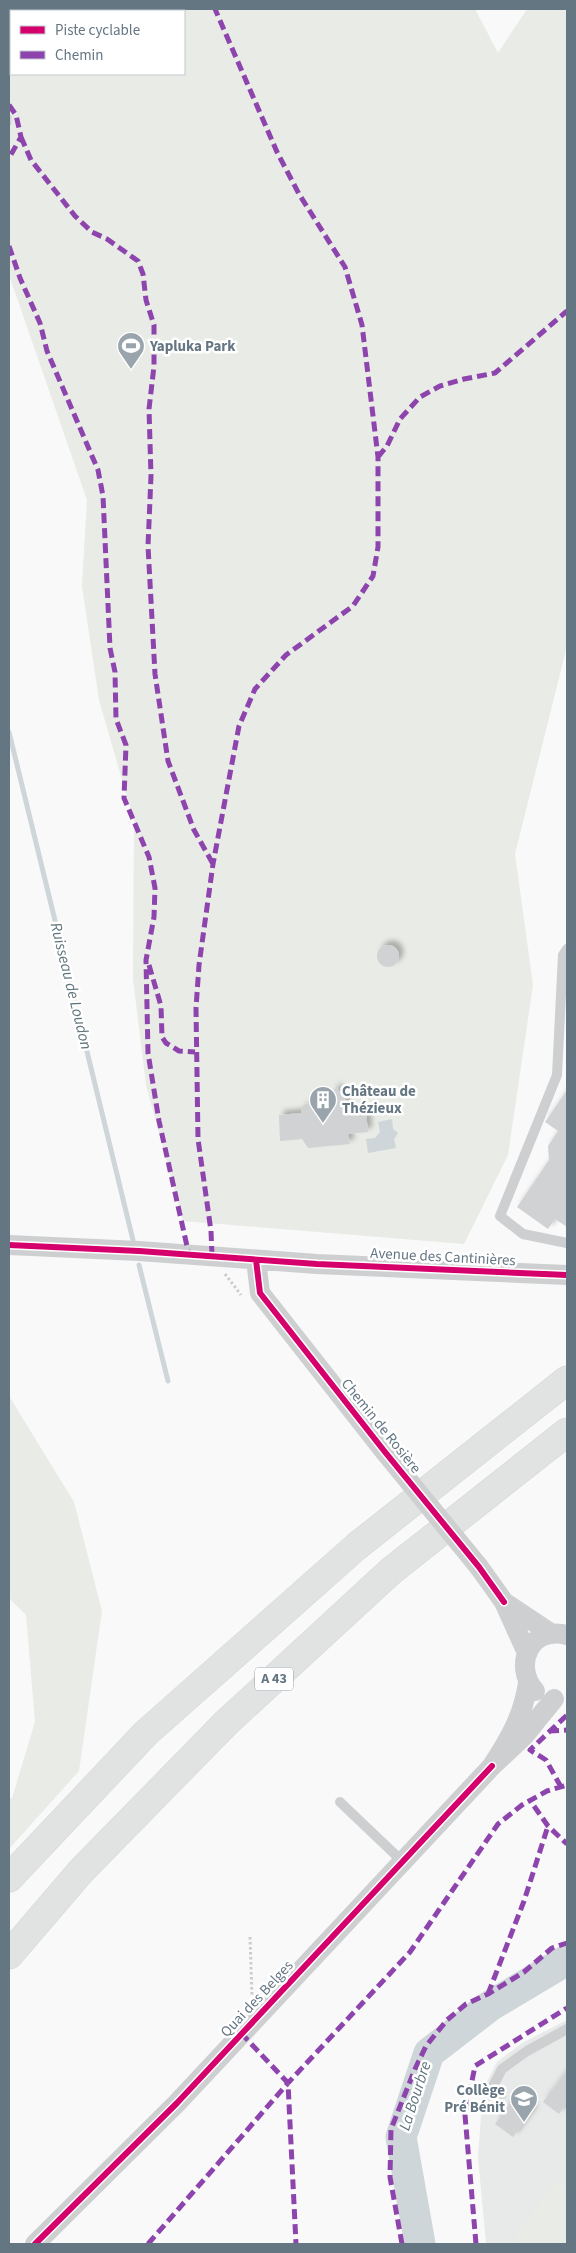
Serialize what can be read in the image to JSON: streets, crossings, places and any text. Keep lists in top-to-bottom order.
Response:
{
  "streets": {
    "highway": ["A 43"],
    "street": ["Avenue des Cantinières", "Chemin de Rosière", "Quai des Belges"]
  },
  "crossings": [
    ["Avenue des Cantinières", "Chemin de Rosière"],
    ["Chemin de Rosière", "Quai des Belges"]
  ],
  "water": ["Ruisseau de Loudon", "La Bourbre"],
  "places": {
    "sports": ["Yapluka Park"],
    "building": ["Château de Thézieux"],
    "school or university": ["Collège Pré Bénit"]
  },
  "legend": ["Piste cyclable", "Chemin"]
}
